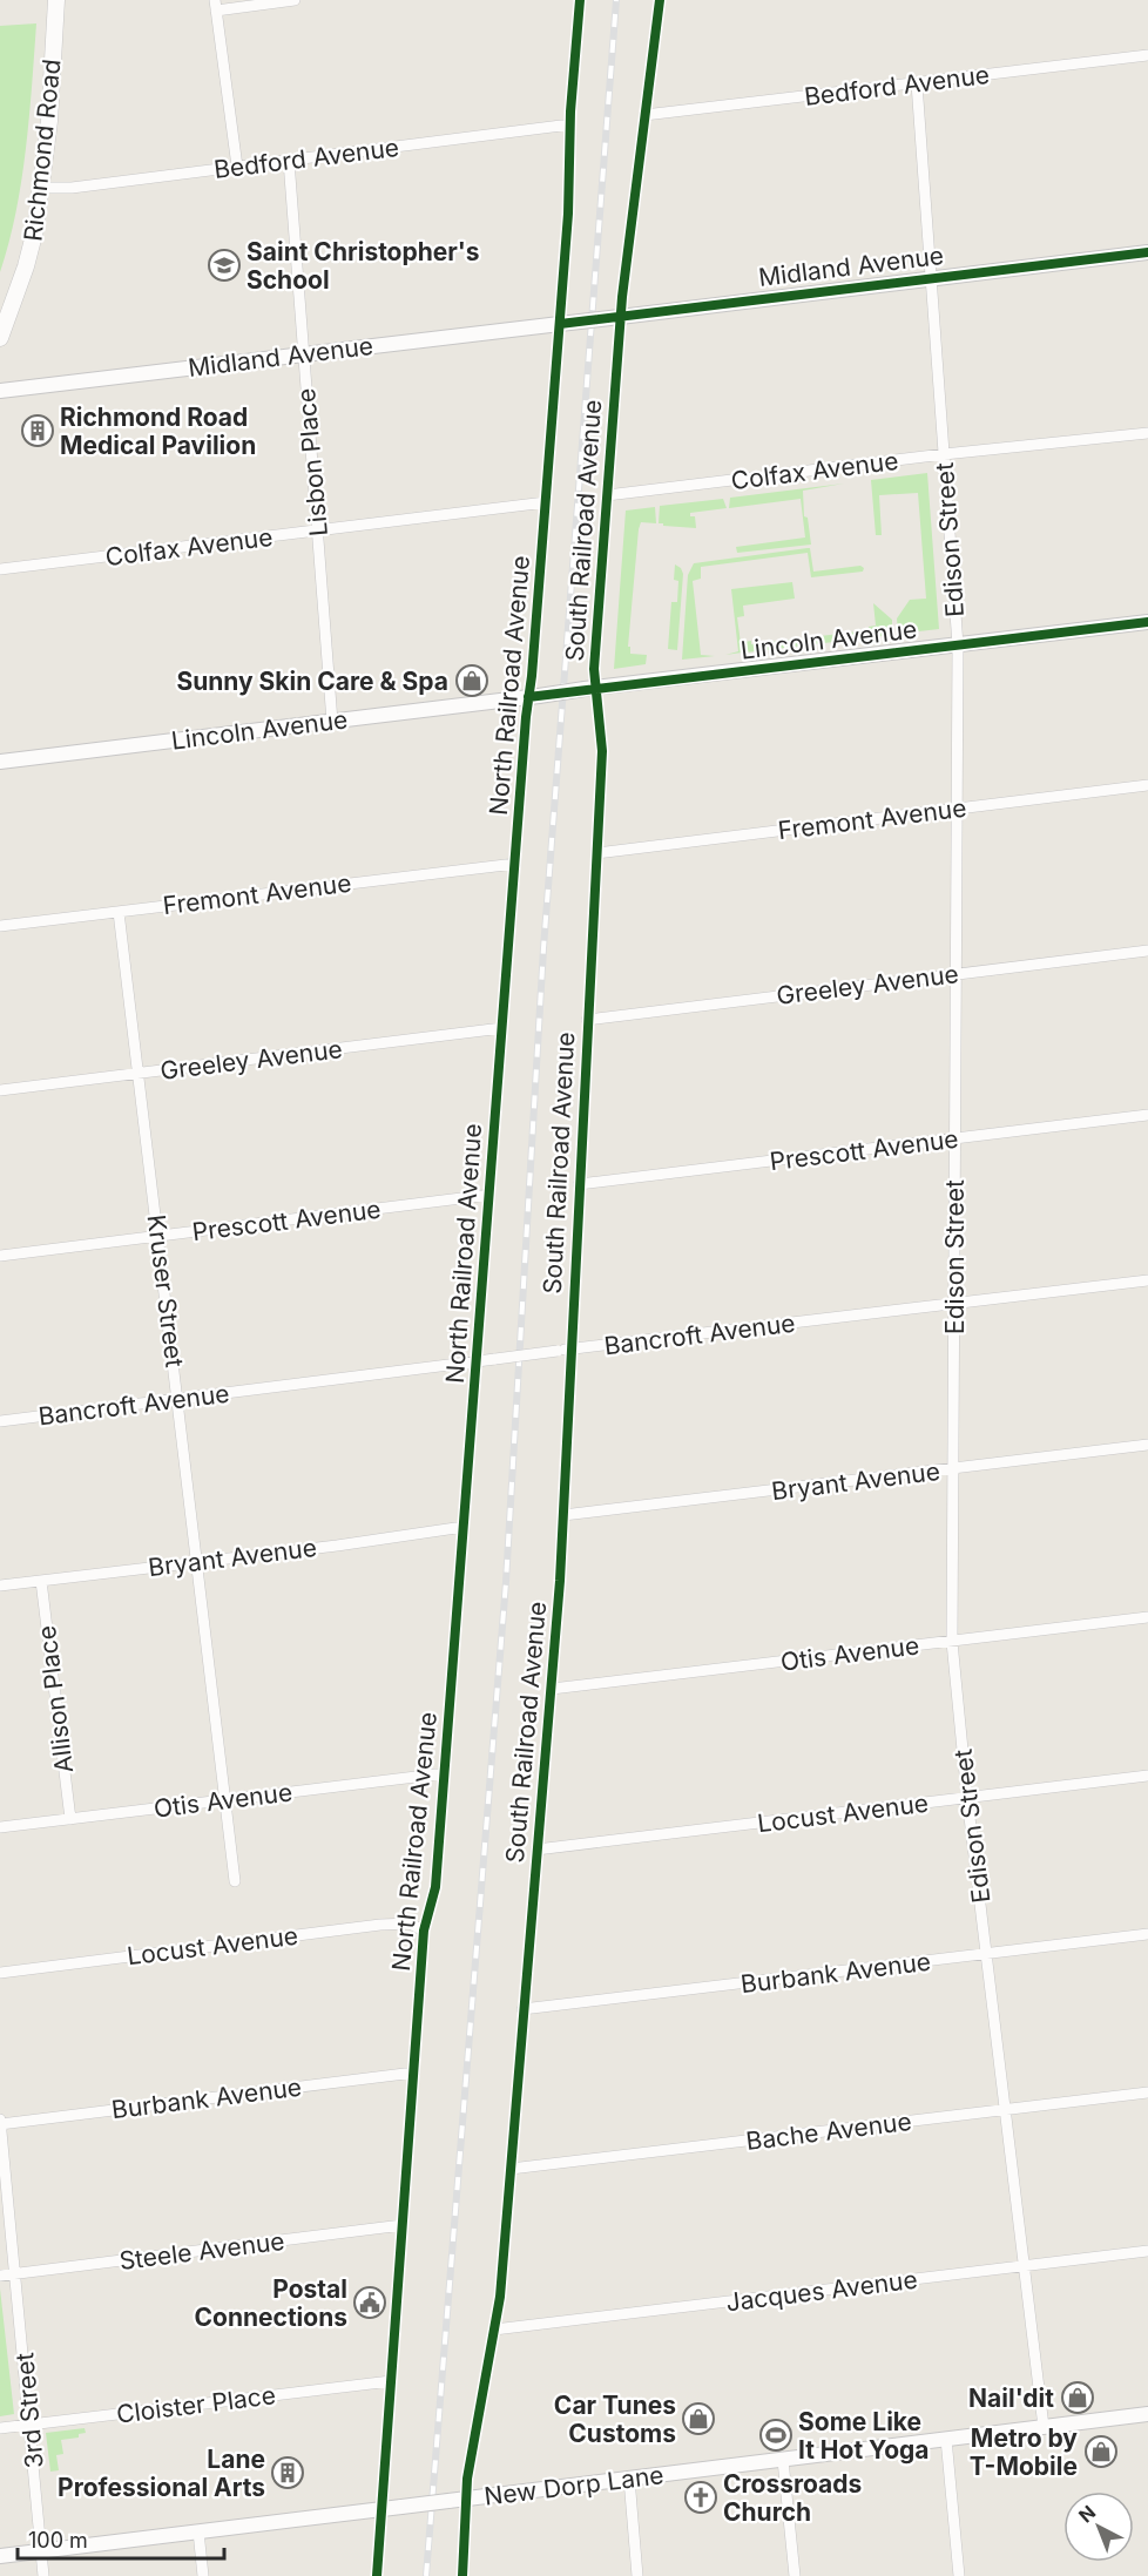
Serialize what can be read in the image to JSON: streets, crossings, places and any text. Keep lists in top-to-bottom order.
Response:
{
  "streets": {
    "main road": ["Richmond Road"],
    "street": [
      "Bedford Avenue",
      "Midland Avenue",
      "Lisbon Place",
      "Colfax Avenue",
      "South Railroad Avenue",
      "Edison Street",
      "Lincoln Avenue",
      "North Railroad Avenue",
      "Fremont Avenue",
      "Greeley Avenue",
      "Prescott Avenue",
      "Kruser Street",
      "Bancroft Avenue",
      "Bryant Avenue",
      "Otis Avenue",
      "Allison Place",
      "Locust Avenue",
      "Burbank Avenue",
      "Bache Avenue",
      "Steele Avenue",
      "Jacques Avenue",
      "Cloister Place",
      "3rd Street",
      "New Dorp Lane"
    ]
  },
  "crossings": [
    ["Bedford Avenue", "Richmond Road"],
    ["Bedford Avenue", "Lisbon Place"],
    ["Bedford Avenue", "South Railroad Avenue"],
    ["Bedford Avenue", "Edison Street"],
    ["Bedford Avenue", "North Railroad Avenue"],
    ["Midland Avenue", "Lisbon Place"],
    ["Midland Avenue", "South Railroad Avenue"],
    ["Midland Avenue", "Edison Street"],
    ["Midland Avenue", "North Railroad Avenue"],
    ["Lisbon Place", "Colfax Avenue"],
    ["Lisbon Place", "Lincoln Avenue"],
    ["Colfax Avenue", "South Railroad Avenue"],
    ["Colfax Avenue", "Edison Street"],
    ["Colfax Avenue", "North Railroad Avenue"],
    ["South Railroad Avenue", "Lincoln Avenue"],
    ["South Railroad Avenue", "Fremont Avenue"],
    ["South Railroad Avenue", "Greeley Avenue"],
    ["South Railroad Avenue", "Prescott Avenue"],
    ["South Railroad Avenue", "Bancroft Avenue"],
    ["South Railroad Avenue", "Bryant Avenue"],
    ["South Railroad Avenue", "Otis Avenue"],
    ["South Railroad Avenue", "Locust Avenue"],
    ["South Railroad Avenue", "Burbank Avenue"],
    ["South Railroad Avenue", "Bache Avenue"],
    ["South Railroad Avenue", "Jacques Avenue"],
    ["South Railroad Avenue", "New Dorp Lane"],
    ["Edison Street", "Lincoln Avenue"],
    ["Edison Street", "Fremont Avenue"],
    ["Edison Street", "Greeley Avenue"],
    ["Edison Street", "Prescott Avenue"],
    ["Edison Street", "Bancroft Avenue"],
    ["Edison Street", "Bryant Avenue"],
    ["Edison Street", "Otis Avenue"],
    ["Edison Street", "Locust Avenue"],
    ["Edison Street", "Burbank Avenue"],
    ["Edison Street", "Bache Avenue"],
    ["Edison Street", "Jacques Avenue"],
    ["Edison Street", "New Dorp Lane"],
    ["Lincoln Avenue", "North Railroad Avenue"],
    ["North Railroad Avenue", "Fremont Avenue"],
    ["North Railroad Avenue", "Greeley Avenue"],
    ["North Railroad Avenue", "Prescott Avenue"],
    ["North Railroad Avenue", "Bancroft Avenue"],
    ["North Railroad Avenue", "Bryant Avenue"],
    ["North Railroad Avenue", "Otis Avenue"],
    ["North Railroad Avenue", "Locust Avenue"],
    ["North Railroad Avenue", "Burbank Avenue"],
    ["North Railroad Avenue", "Steele Avenue"],
    ["North Railroad Avenue", "Cloister Place"],
    ["North Railroad Avenue", "New Dorp Lane"],
    ["Fremont Avenue", "Kruser Street"],
    ["Greeley Avenue", "Kruser Street"],
    ["Prescott Avenue", "Kruser Street"],
    ["Kruser Street", "Bancroft Avenue"],
    ["Kruser Street", "Bryant Avenue"],
    ["Kruser Street", "Otis Avenue"],
    ["Bryant Avenue", "Allison Place"],
    ["Otis Avenue", "Allison Place"],
    ["Burbank Avenue", "3rd Street"],
    ["Steele Avenue", "3rd Street"],
    ["Cloister Place", "3rd Street"],
    ["3rd Street", "New Dorp Lane"]
  ],
  "places": {
    "school or university": ["Saint Christopher's School"],
    "building": ["Richmond Road Medical Pavilion", "Lane Professional Arts"],
    "shop": [
      "Sunny Skin Care & Spa",
      "Nail'dit",
      "Car Tunes Customs",
      "Metro by T-Mobile"
    ],
    "public building": ["Postal Connections"],
    "sports": ["Some Like It Hot Yoga"],
    "church": ["Crossroads Church"]
  },
  "scale_bar": "100 m",
  "north": "top left"
}
